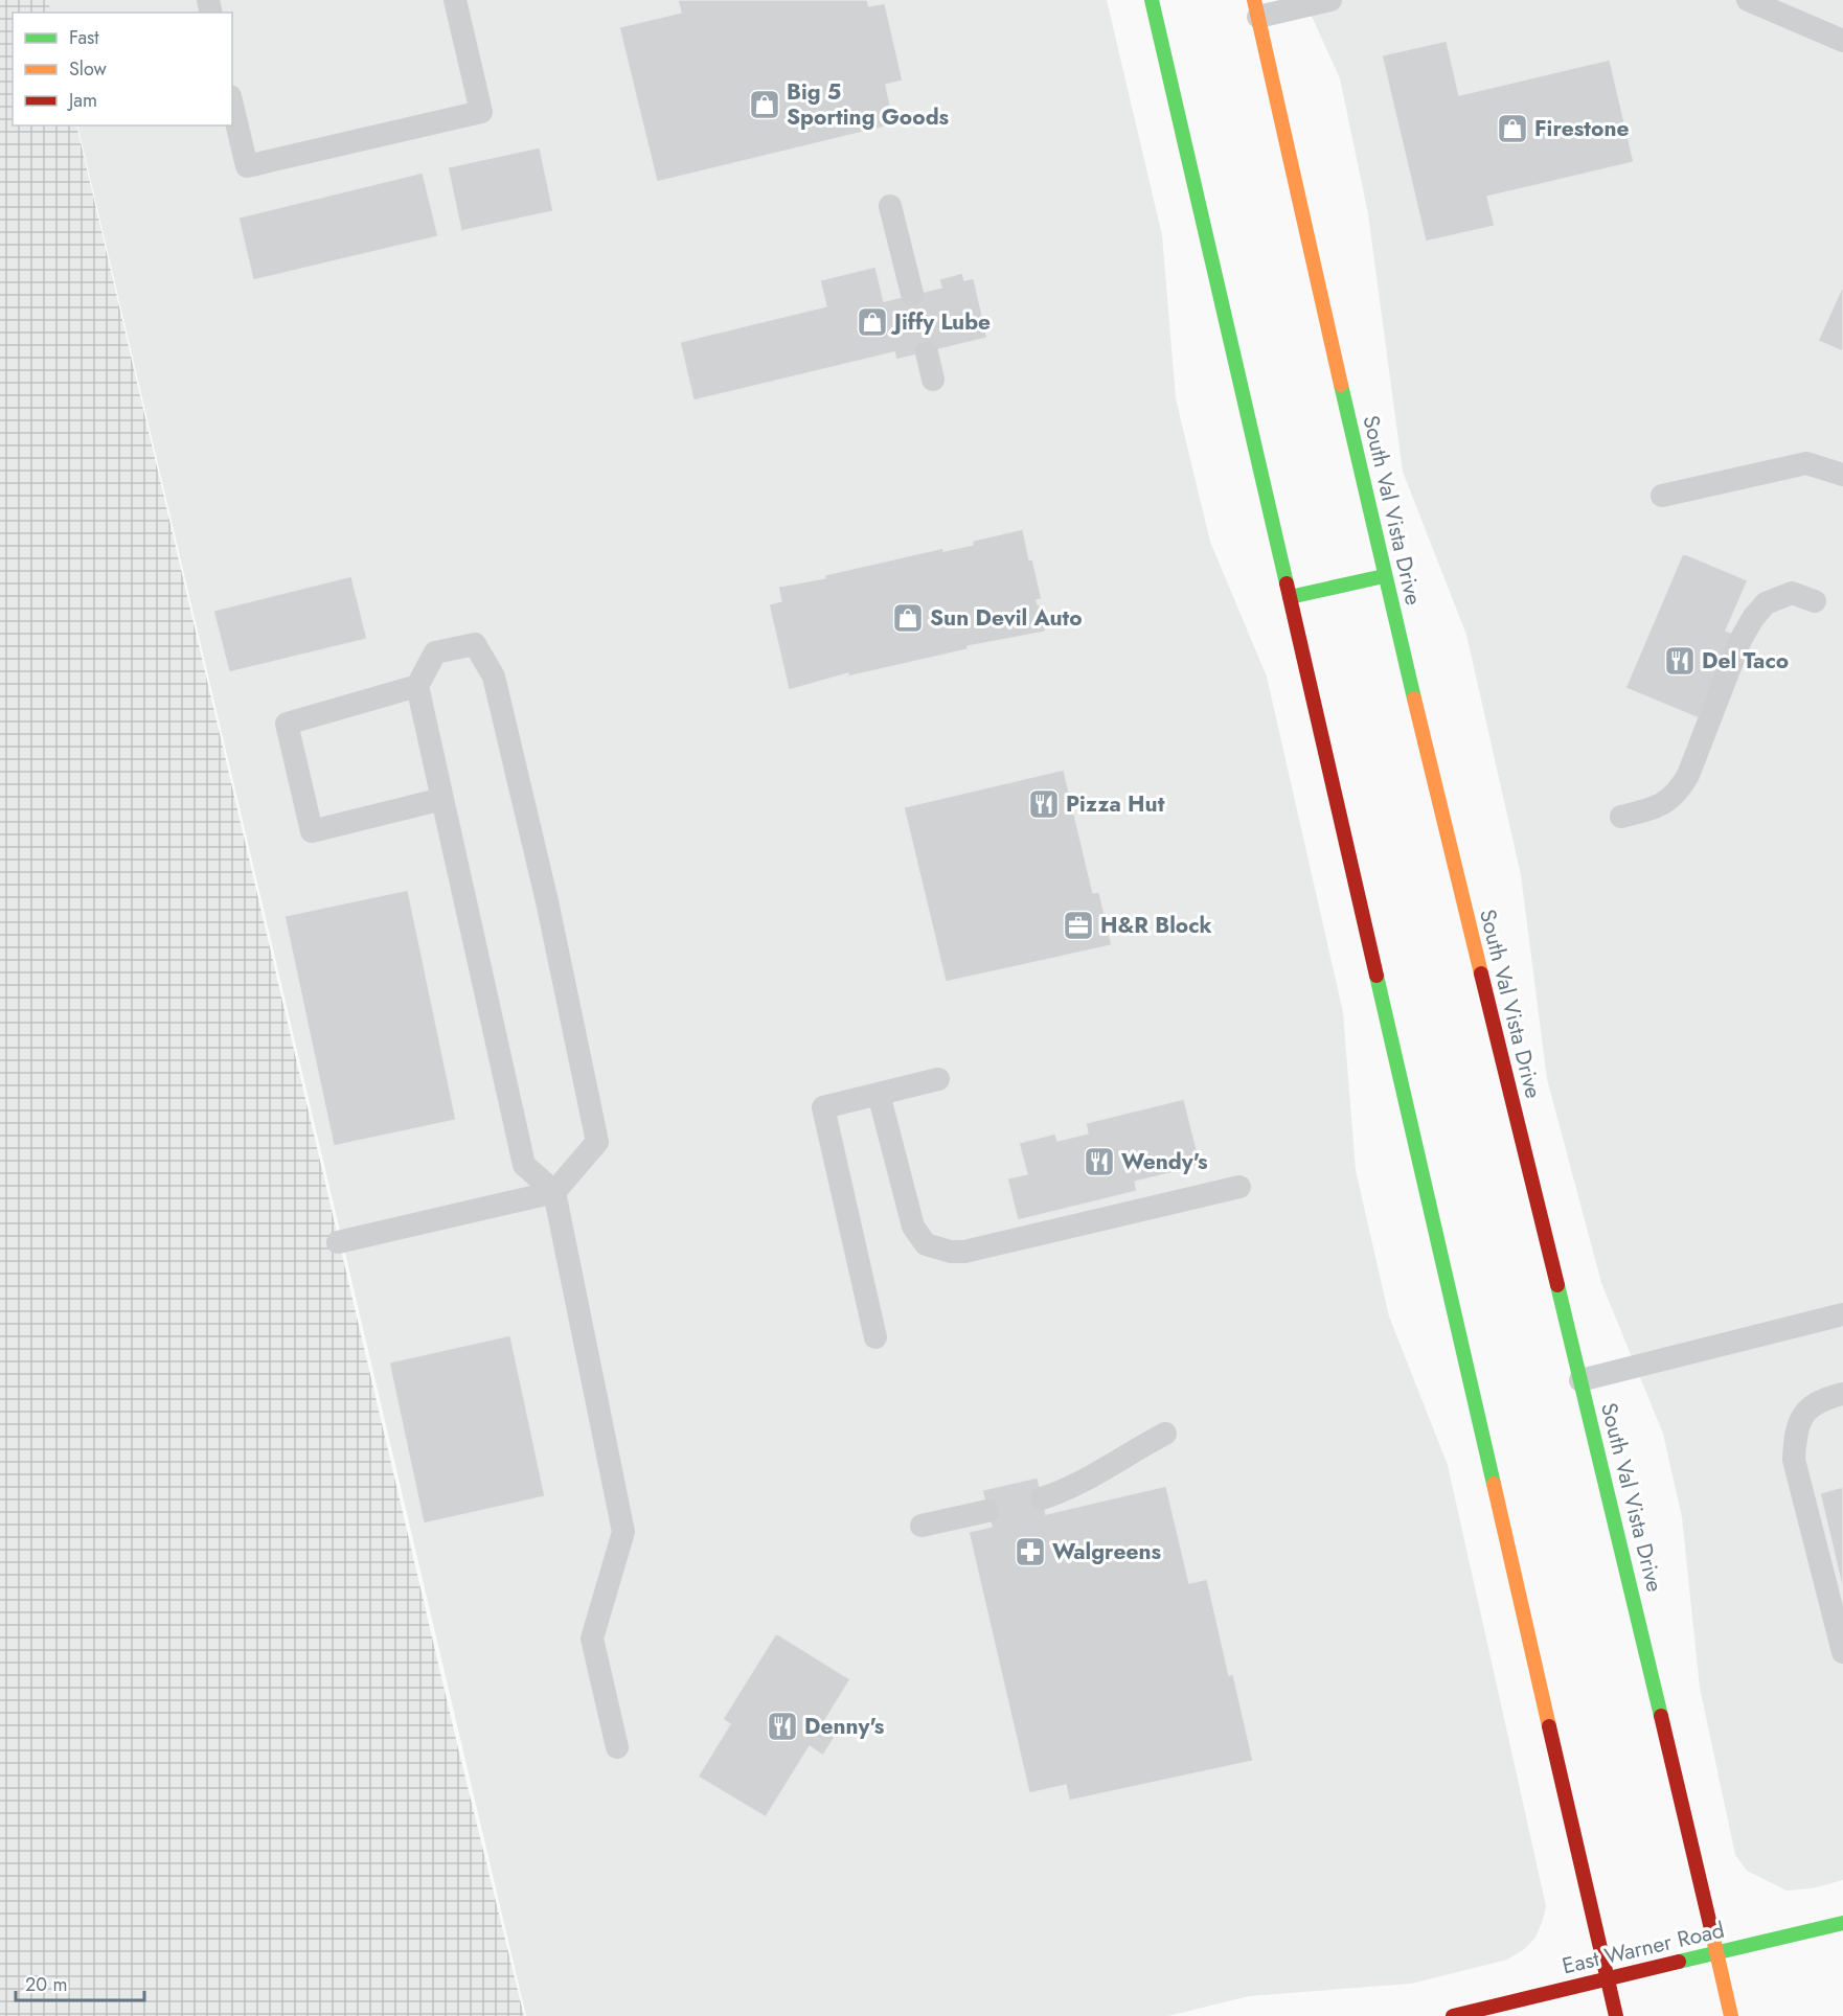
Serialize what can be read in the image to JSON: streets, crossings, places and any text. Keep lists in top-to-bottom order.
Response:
{
  "streets": {
    "main road": ["South Val Vista Drive", "East Warner Road"]
  },
  "crossings": [
    ["South Val Vista Drive", "East Warner Road"]
  ],
  "places": {
    "shop": [
      "Big 5 Sporting Goods",
      "Firestone",
      "Jiffy Lube",
      "Sun Devil Auto"
    ],
    "restaurant": [
      "Del Taco",
      "Pizza Hut",
      "Wendy's",
      "Denny's"
    ],
    "office": ["H&R Block"],
    "pharmacy": ["Walgreens"]
  },
  "legend": ["Fast", "Slow", "Jam"],
  "scale_bar": "20 m"
}
